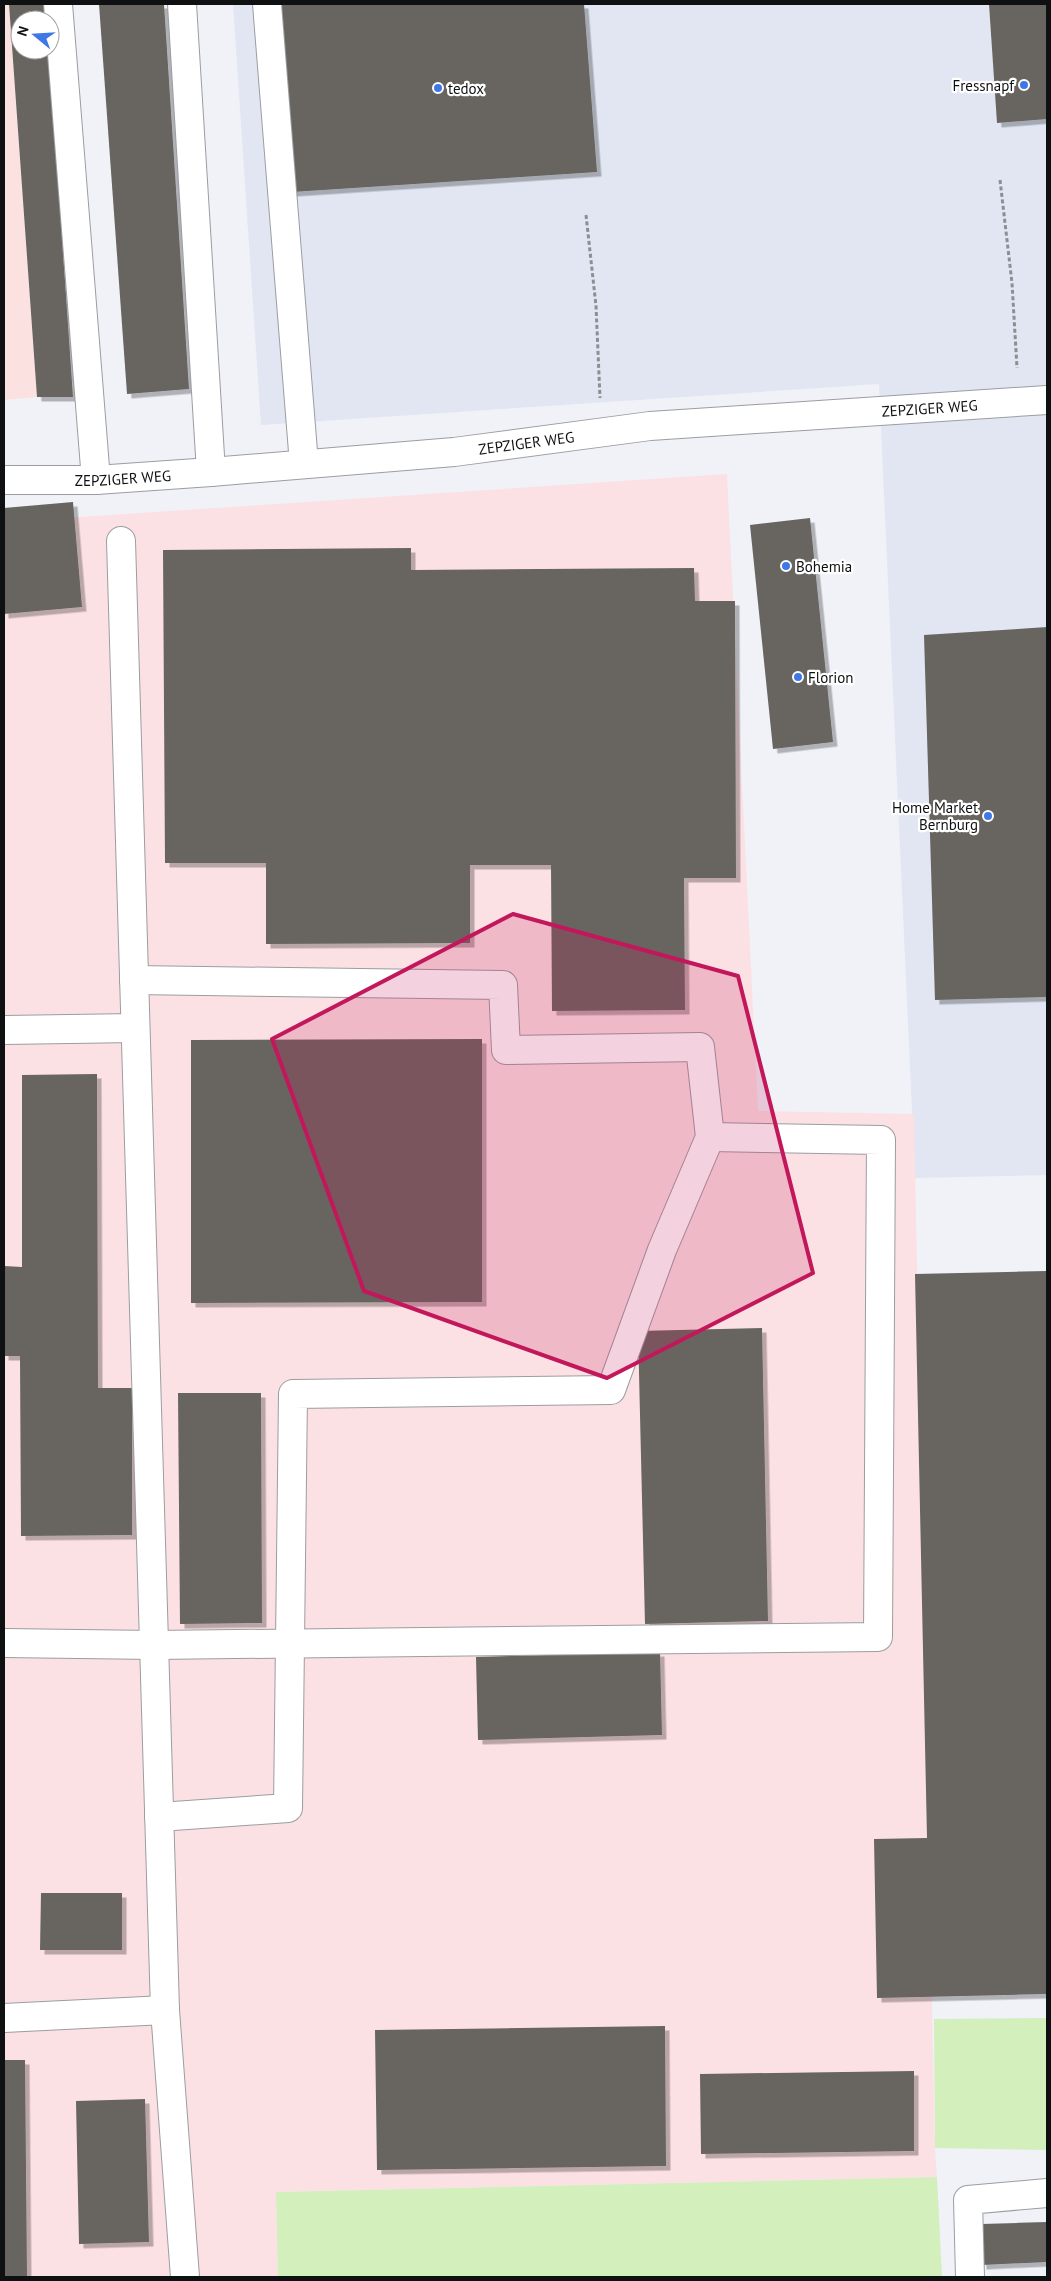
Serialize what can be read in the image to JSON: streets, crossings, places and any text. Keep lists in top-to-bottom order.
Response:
{
  "streets": {
    "street": ["ZEPZIGER WEG"]
  },
  "places": [
    "Fressnapf",
    "tedox",
    "Bohemia",
    "Florion",
    "Home Market Bernburg"
  ],
  "north": "left"
}
